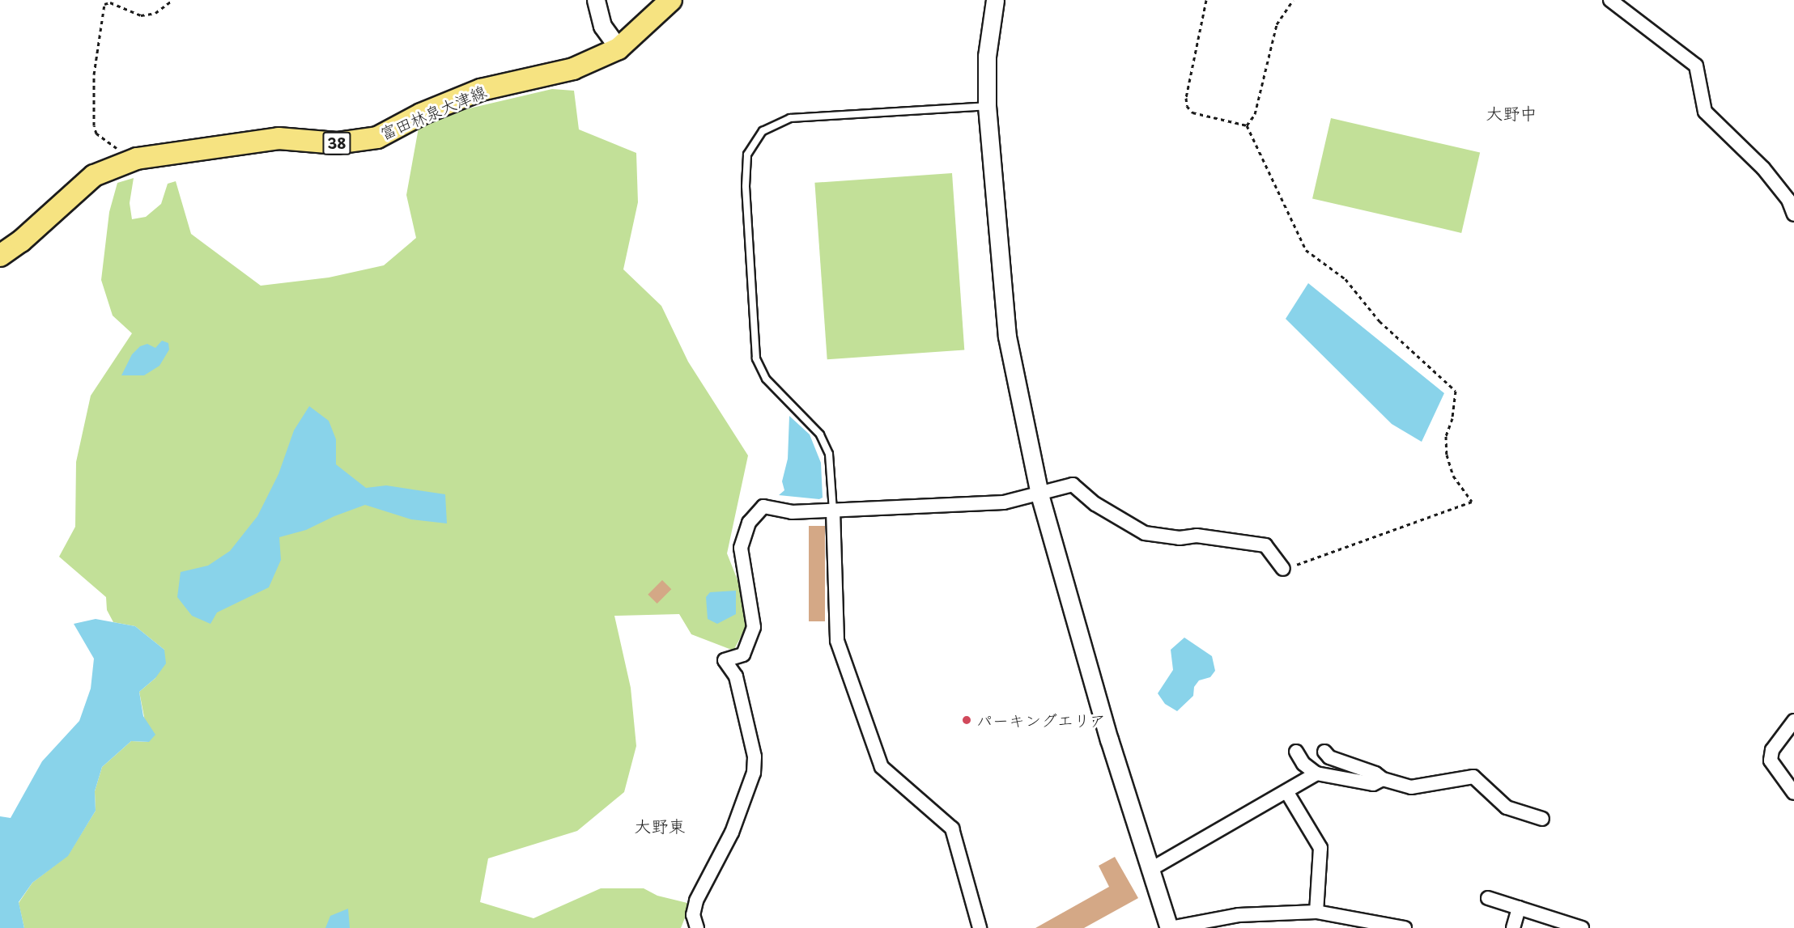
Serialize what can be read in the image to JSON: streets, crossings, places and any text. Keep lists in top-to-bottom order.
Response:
{
  "streets": {
    "main road": ["富田林泉大津線", "38"]
  },
  "districts": ["大野中", "大野東"],
  "places": ["パーキングエリア"]
}
